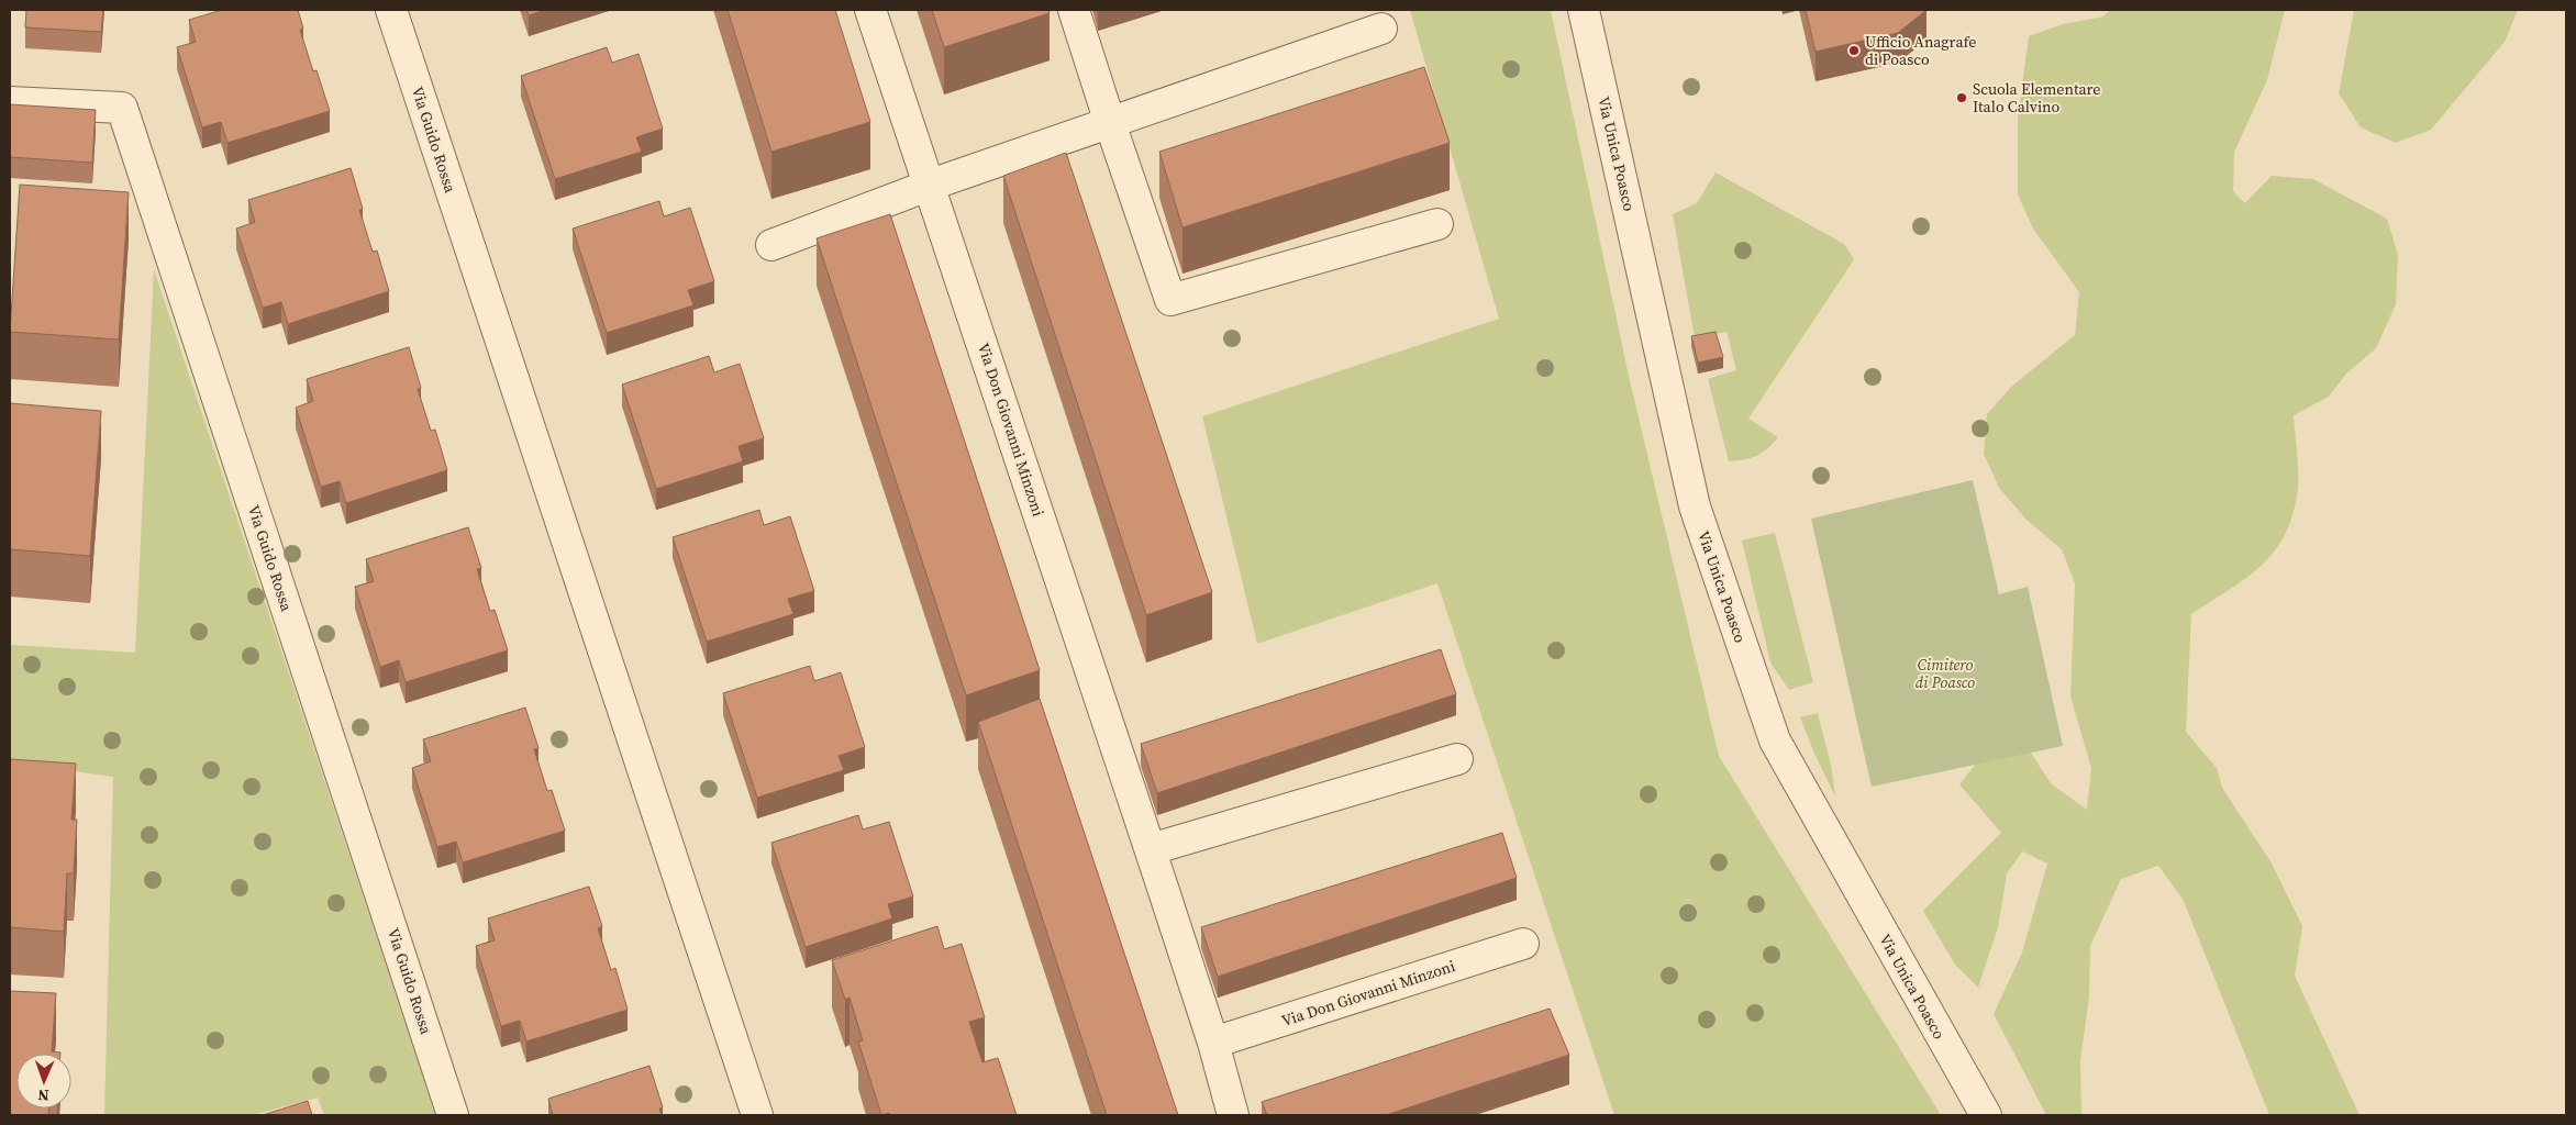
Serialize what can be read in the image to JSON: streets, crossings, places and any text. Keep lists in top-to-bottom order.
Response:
{
  "streets": {
    "street": ["Via Guido Rossa", "Via Unica Poasco", "Via Don Giovanni Minzoni"]
  },
  "parks": ["Cimitero di Poasco"],
  "places": ["Ufficio Anagrafe di Poasco", "Scuola Elementare Italo Calvino"],
  "north": "bottom"
}
